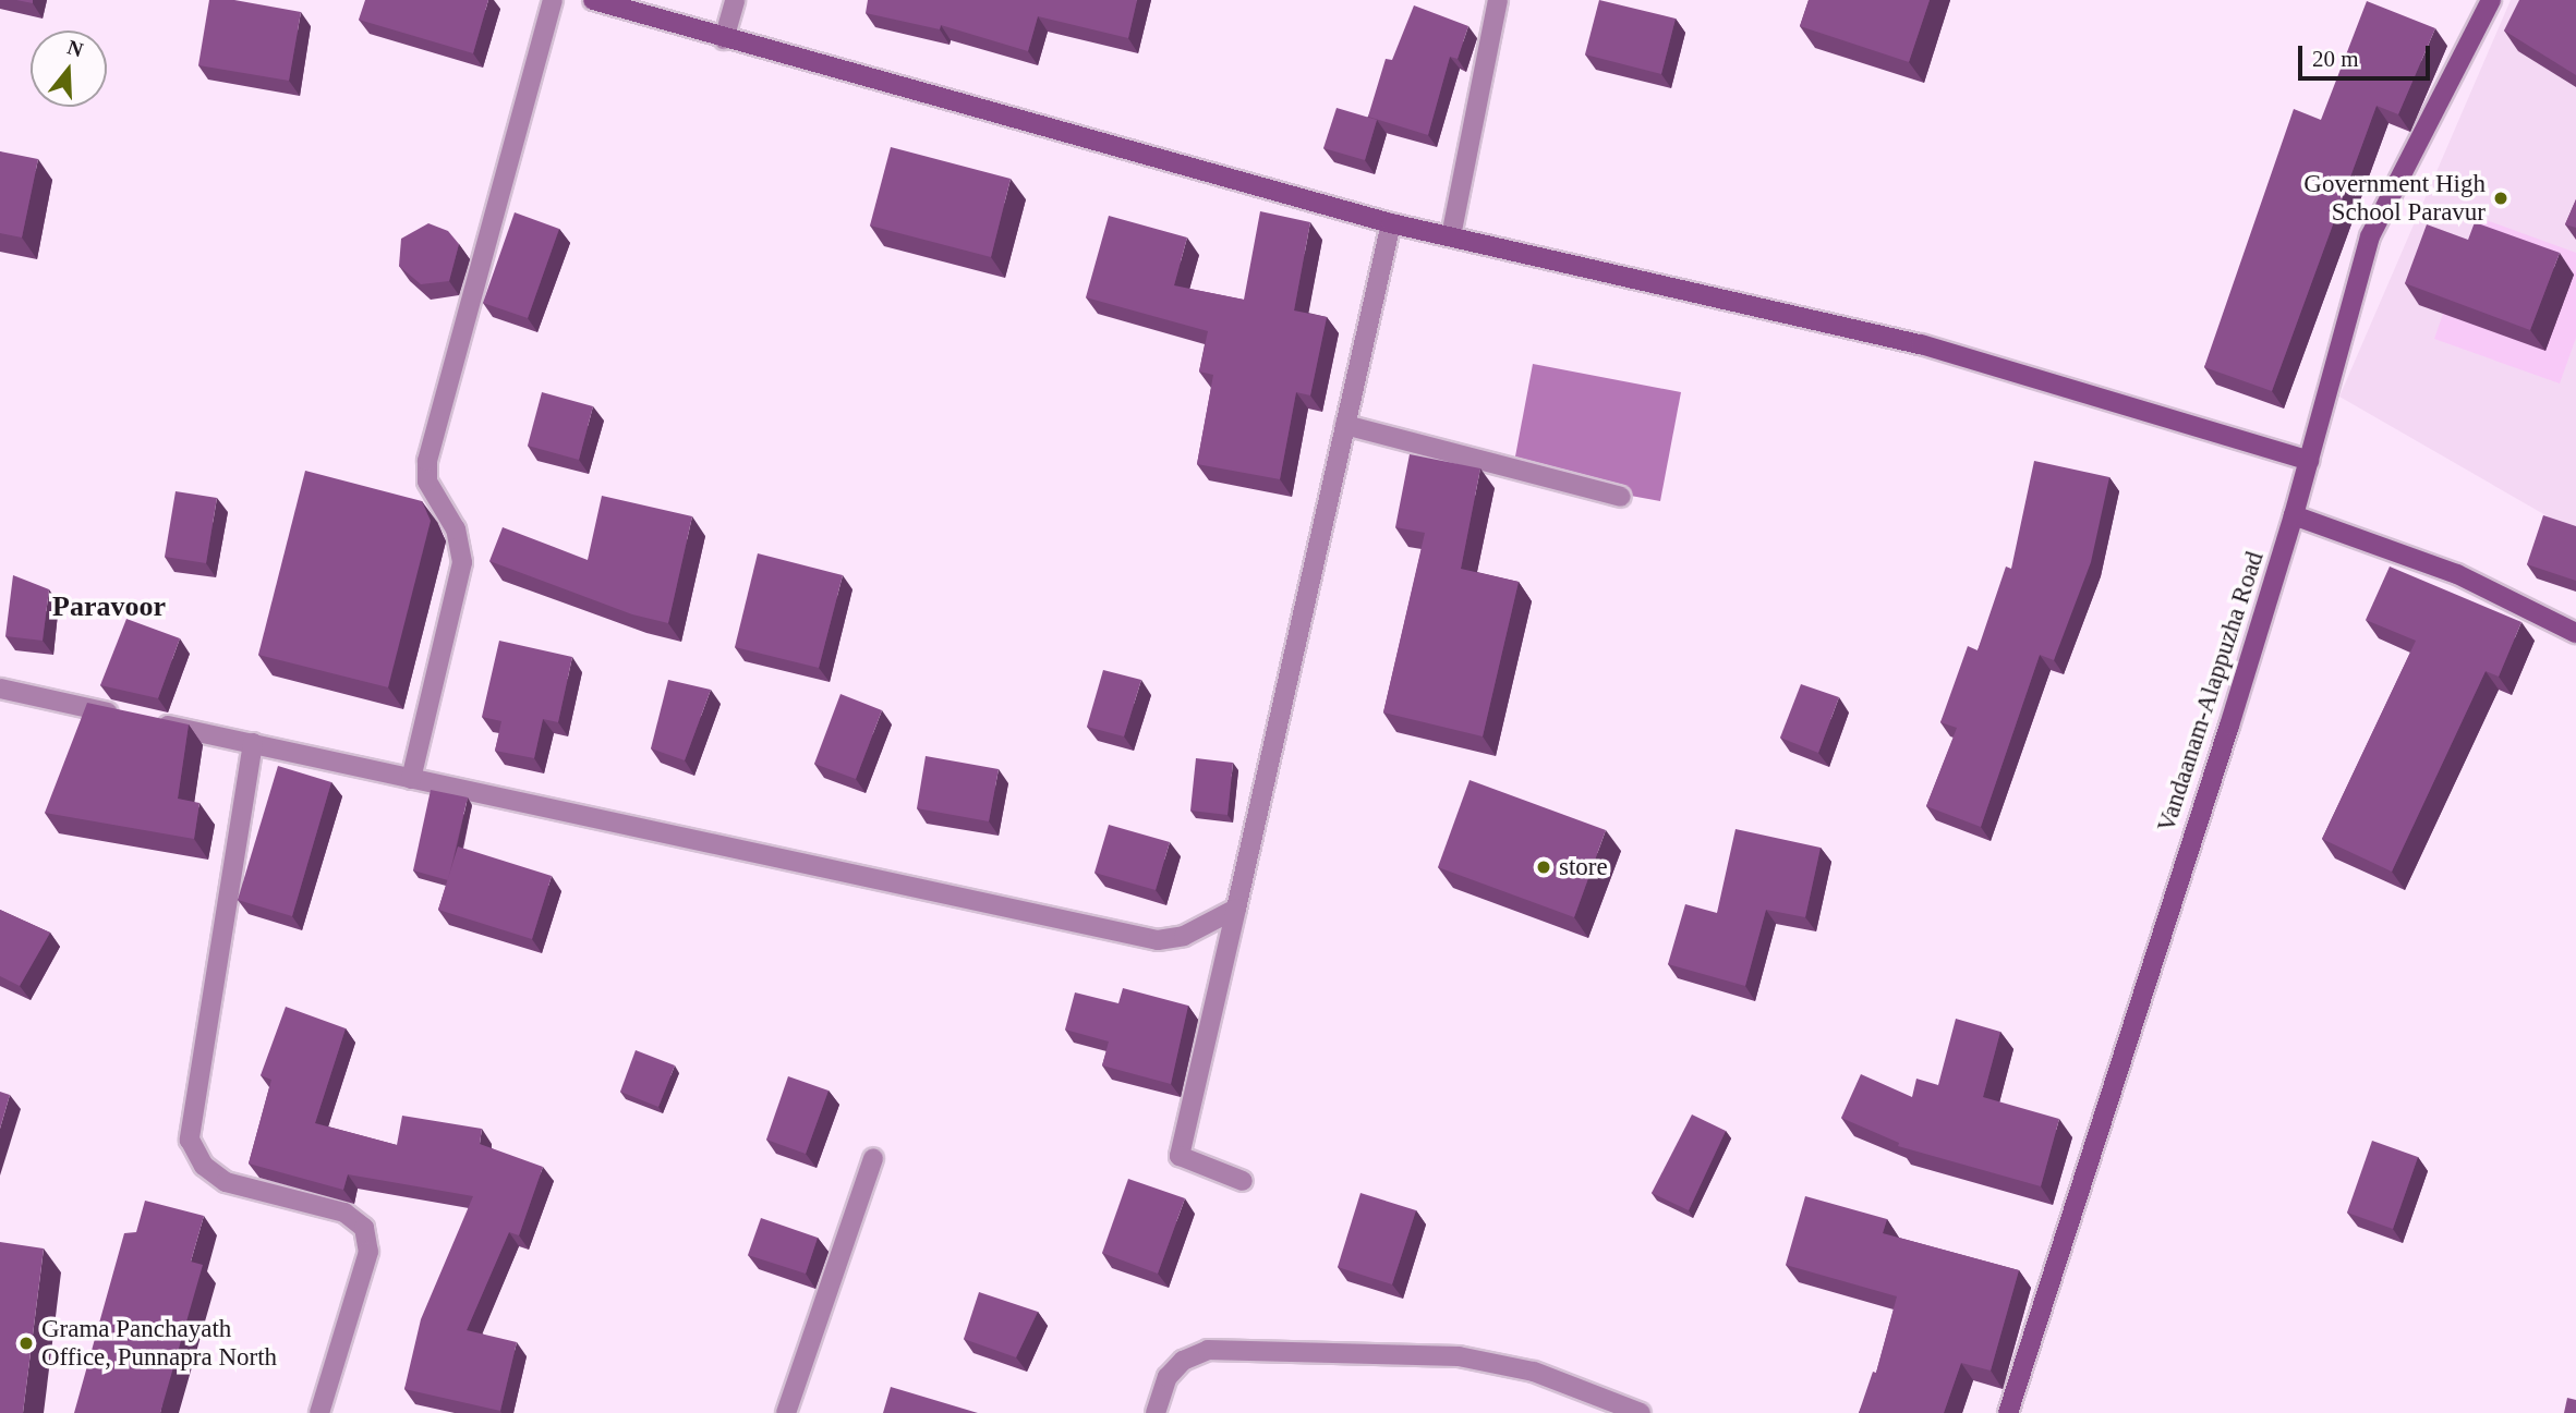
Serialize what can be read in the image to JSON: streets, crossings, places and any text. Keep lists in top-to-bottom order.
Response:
{
  "streets": {
    "street": ["Vandaanam-Alappuzha Road"]
  },
  "districts": ["Paravoor"],
  "places": ["Government High School Paravur", "store", "Grama Panchayath Office, Punnapra North"],
  "scale_bar": "20 m",
  "north": "top"
}
